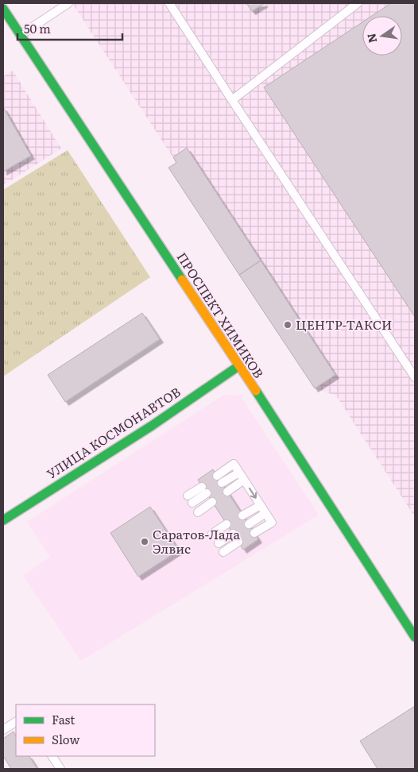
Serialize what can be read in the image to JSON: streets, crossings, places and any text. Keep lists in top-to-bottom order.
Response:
{
  "streets": {
    "main road": ["ПРОСПЕКТ ХИМИКОВ", "УЛИЦА КОСМОНАВТОВ"]
  },
  "crossings": [
    ["ПРОСПЕКТ ХИМИКОВ", "УЛИЦА КОСМОНАВТОВ"]
  ],
  "places": ["ЦЕНТР-ТАКСИ", "Саратов-Лада Элвис"],
  "legend": ["Fast", "Slow"],
  "scale_bar": "50 m",
  "north": "left"
}
